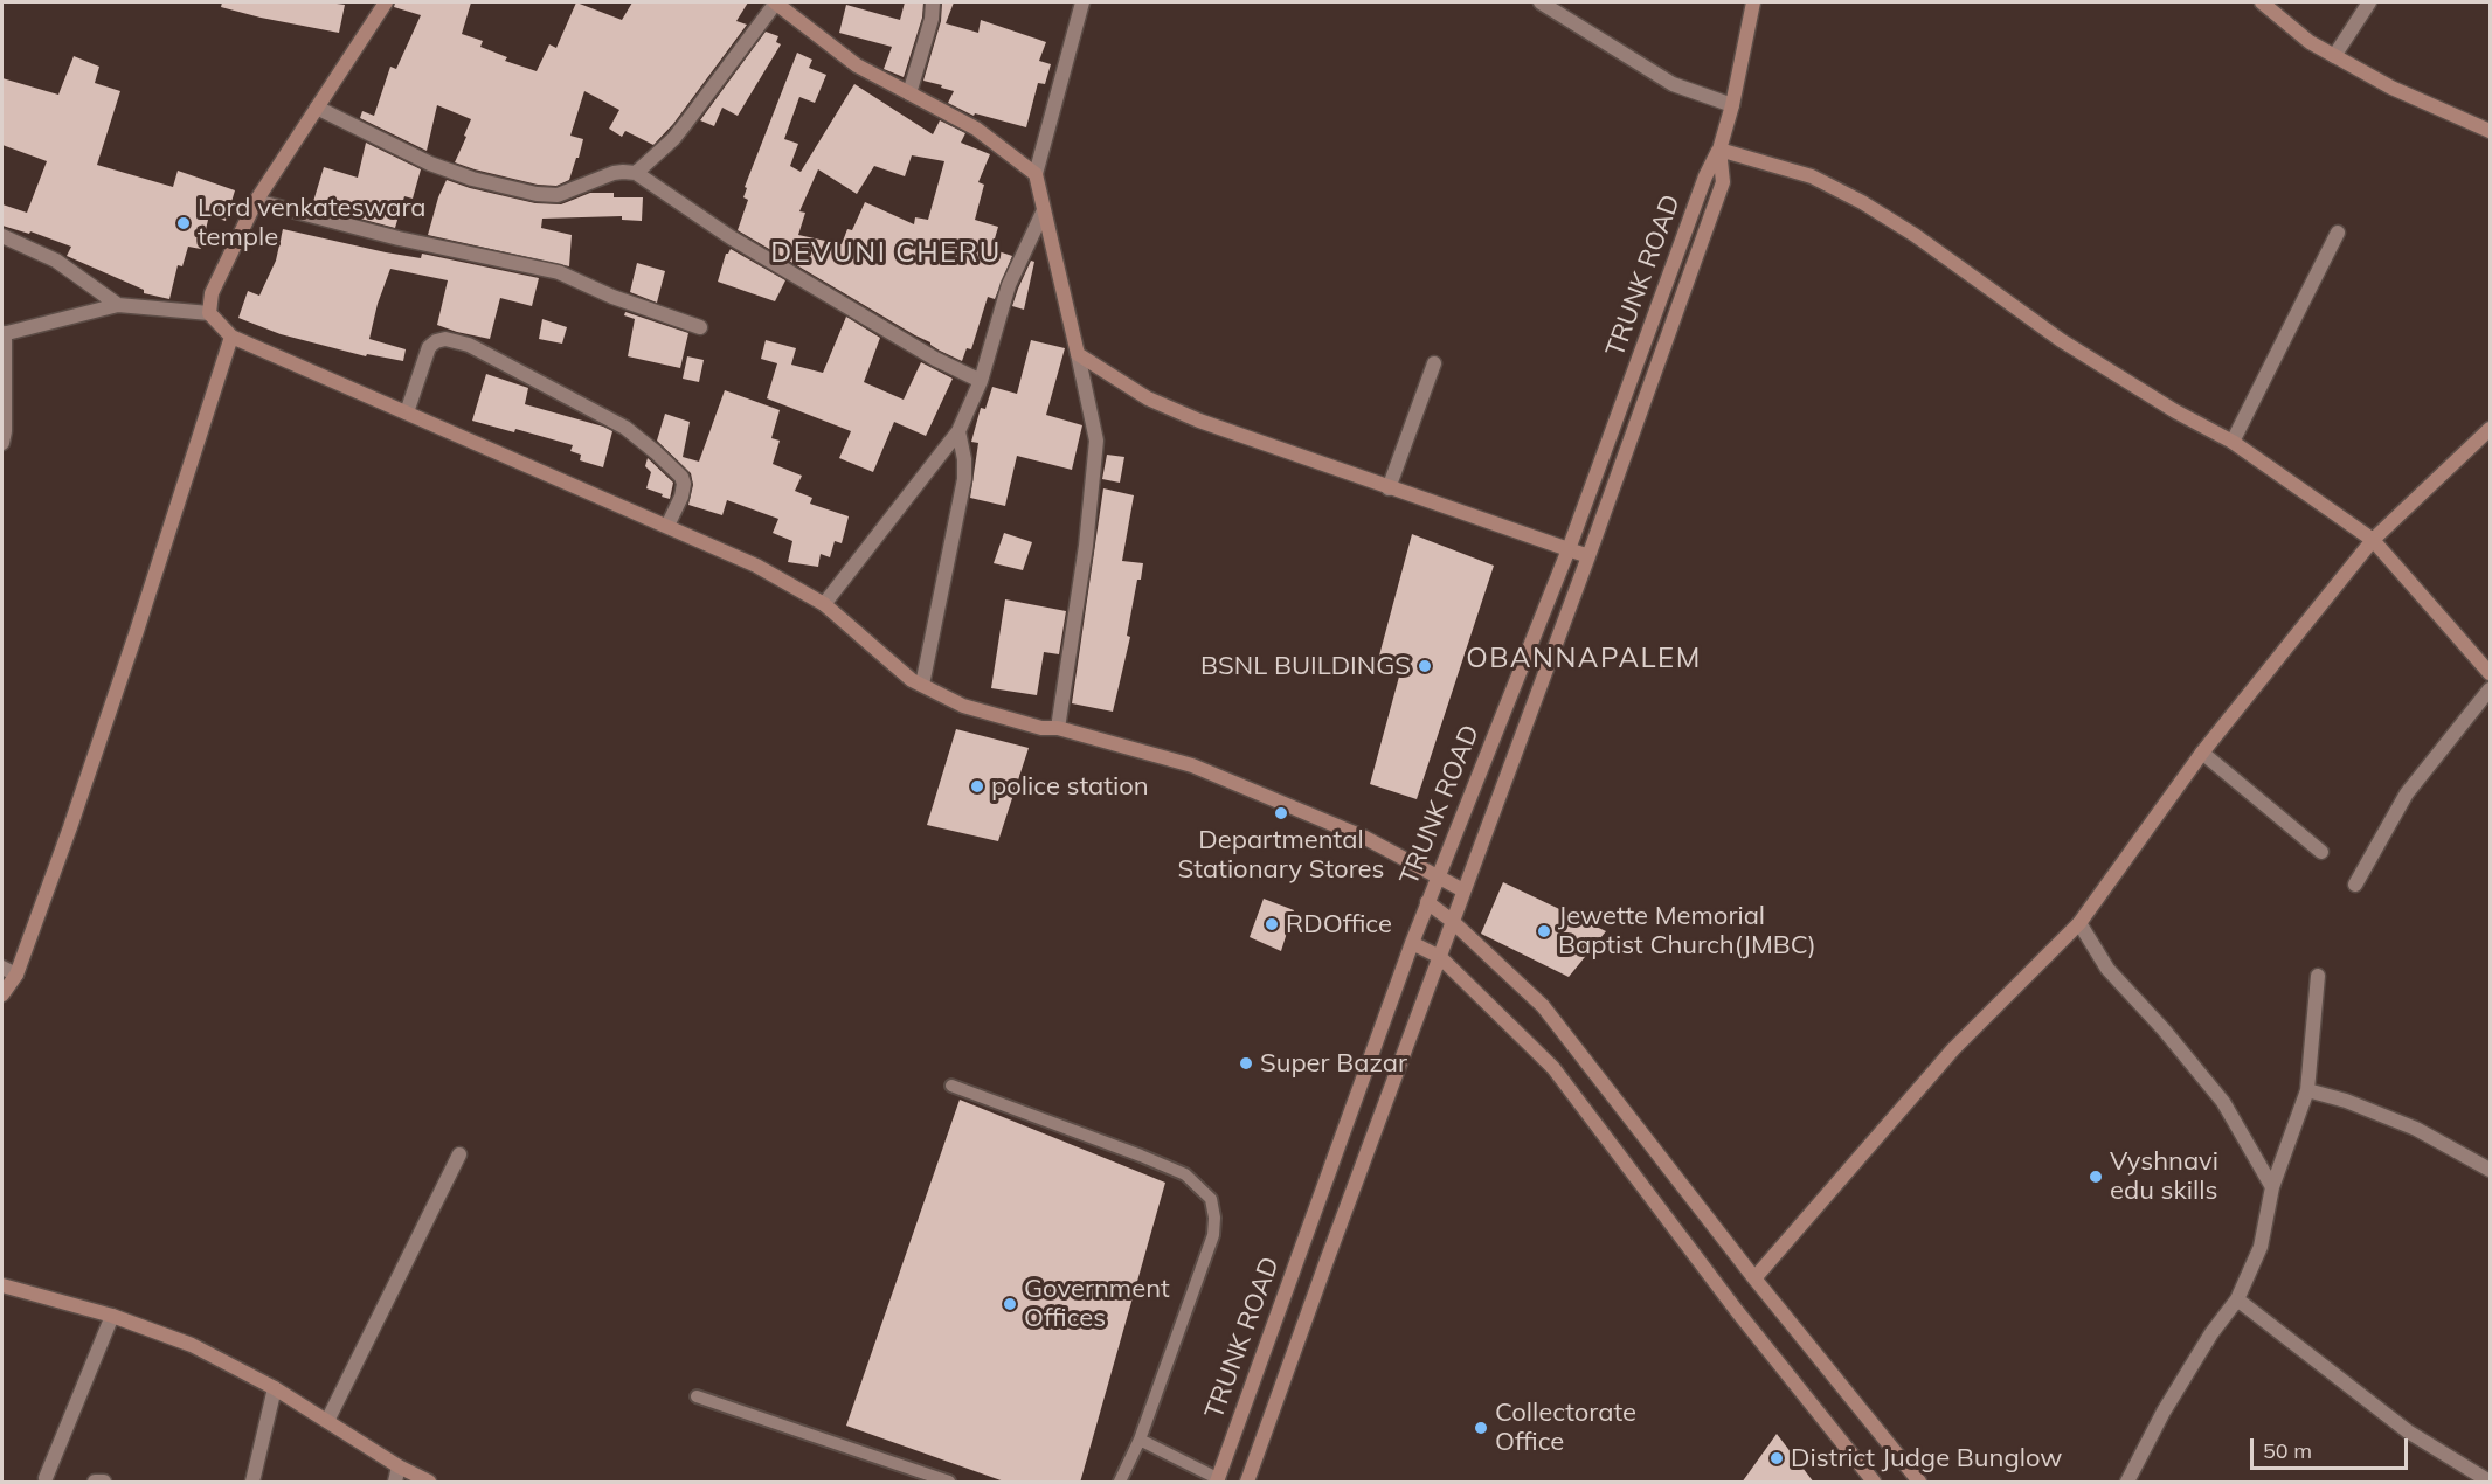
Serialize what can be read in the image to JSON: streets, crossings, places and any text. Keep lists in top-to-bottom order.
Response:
{
  "streets": {
    "street": ["TRUNK ROAD"]
  },
  "districts": ["DEVUNI CHERU", "OBANNAPALEM"],
  "places": [
    "Lord venkateswara temple",
    "BSNL BUILDINGS",
    "police station",
    "Departmental Stationary Stores",
    "RDOffice",
    "Jewette Memorial Baptist Church(JMBC)",
    "Super Bazar",
    "Vyshnavi edu skills",
    "Government Offices",
    "Collectorate Office",
    "District Judge Bunglow"
  ],
  "scale_bar": "50 m"
}
